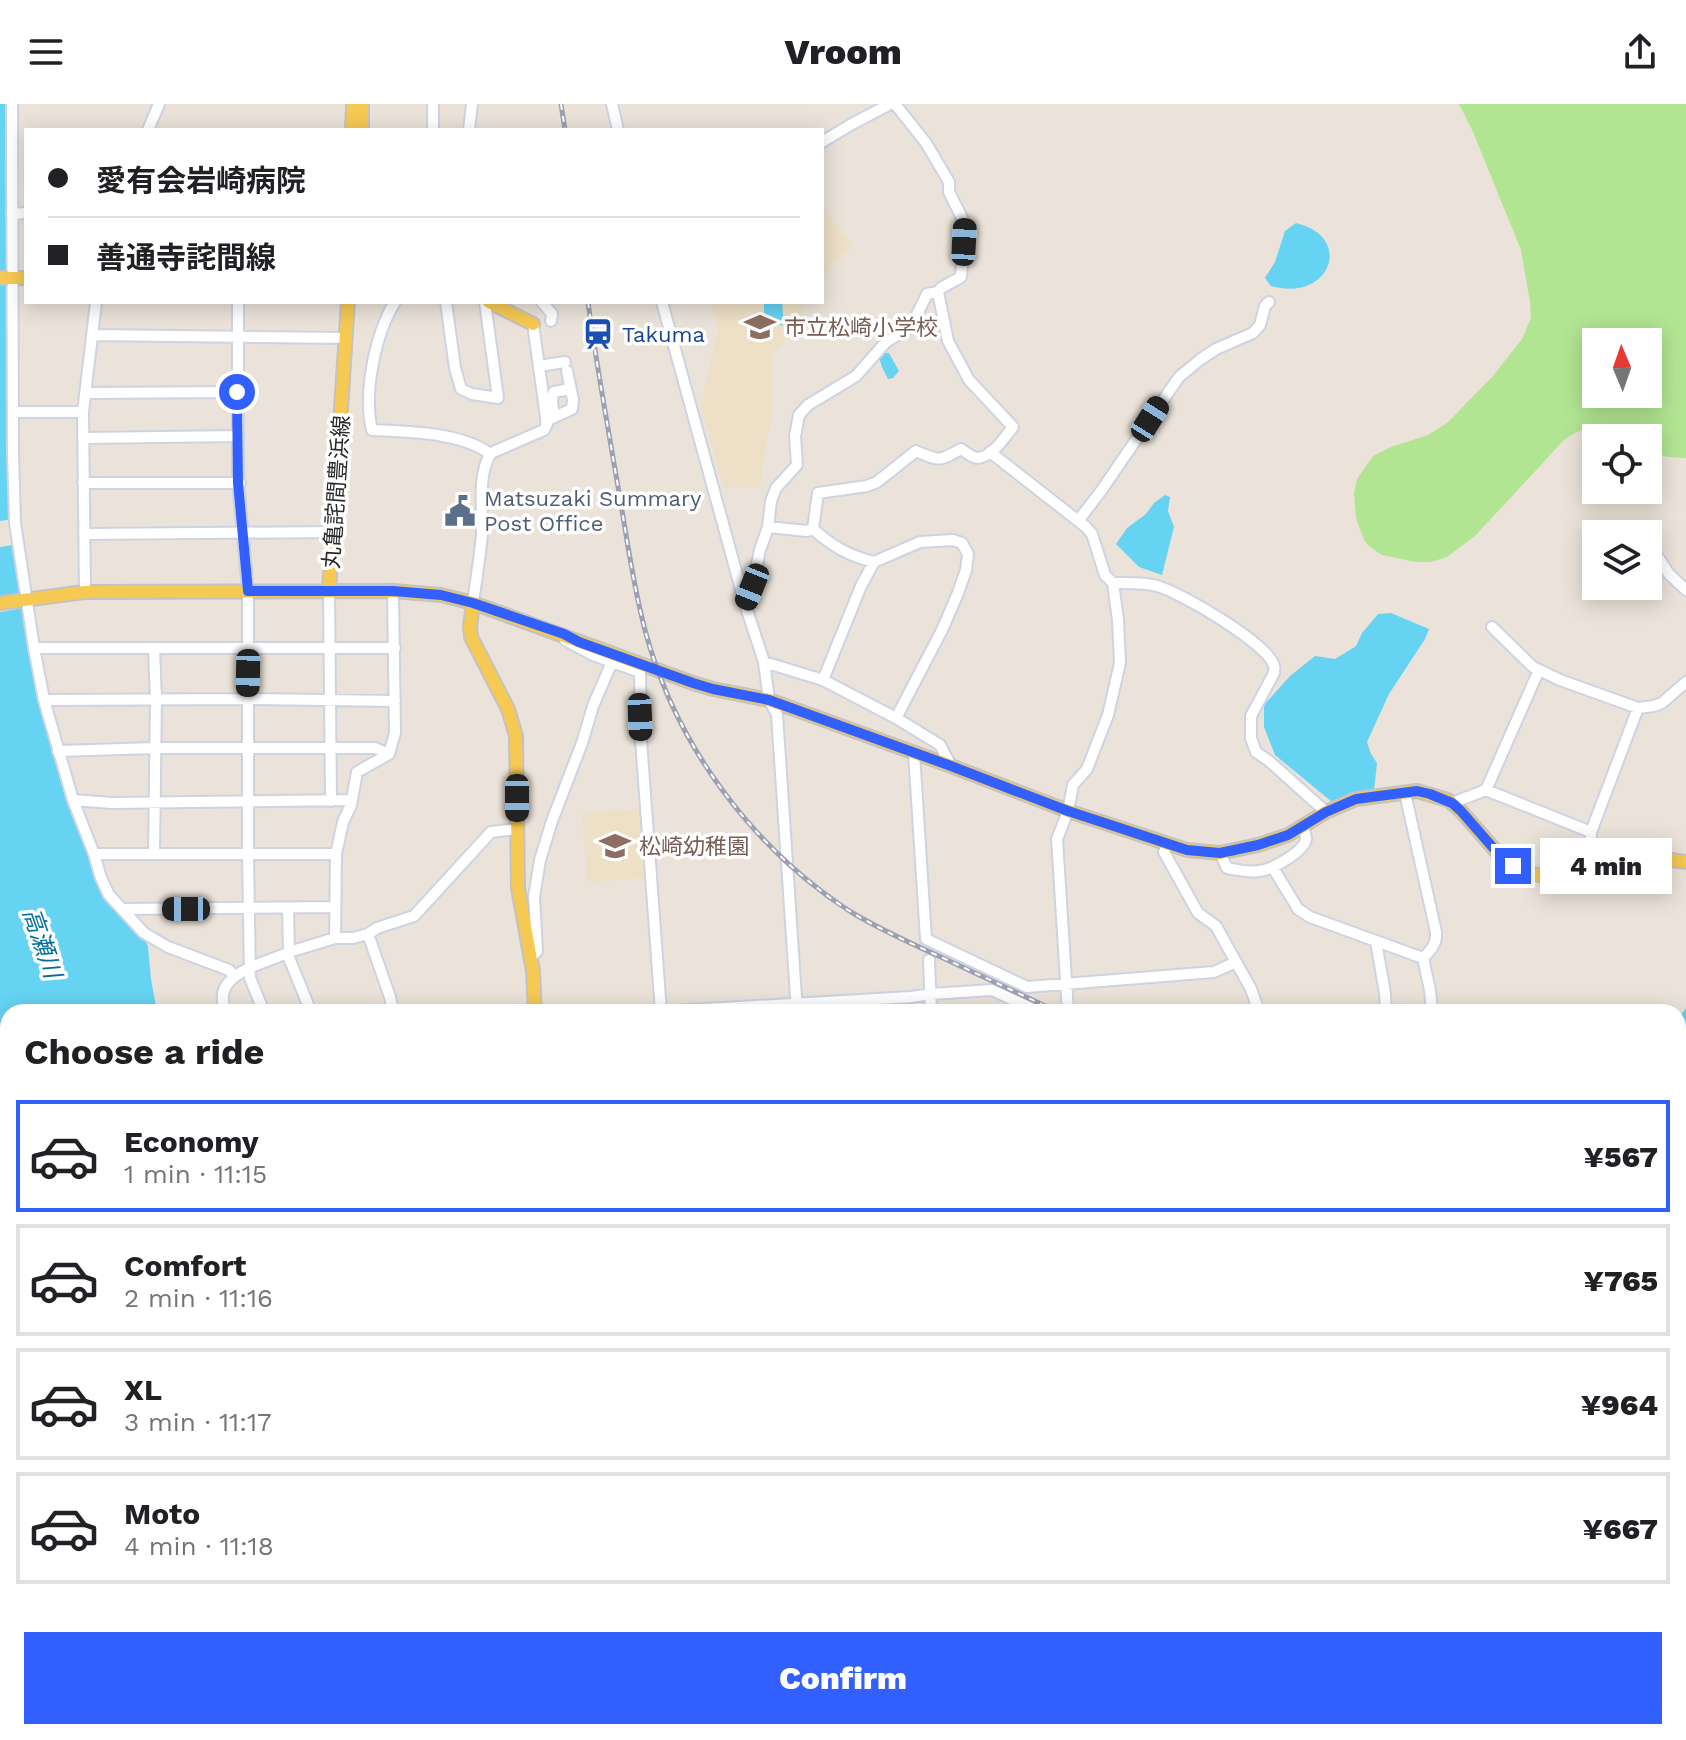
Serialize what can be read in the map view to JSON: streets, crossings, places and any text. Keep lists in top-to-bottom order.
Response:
{
  "streets": {
    "main road": ["丸亀詫間豊浜線"]
  },
  "water": ["高瀬川"],
  "places": {
    "school or university": ["市立松崎小学校", "松崎幼稚園"],
    "station": ["Takuma"],
    "public building": ["Matsuzaki Summary Post Office"]
  },
  "north": "top",
  "page": {
    "header": "Vroom",
    "banner": ["愛有会岩崎病院", "善通寺詫間線"],
    "bubble": "4 min",
    "heading": "Choose a ride",
    "list": [
      {
        "name": "Economy",
        "note": "1 min · 11:15",
        "value": "¥567"
      },
      {
        "name": "Comfort",
        "note": "2 min · 11:16",
        "value": "¥765"
      },
      {
        "name": "XL",
        "note": "3 min · 11:17",
        "value": "¥964"
      },
      {
        "name": "Moto",
        "note": "4 min · 11:18",
        "value": "¥667"
      }
    ],
    "buttons": "Confirm"
  }
}
